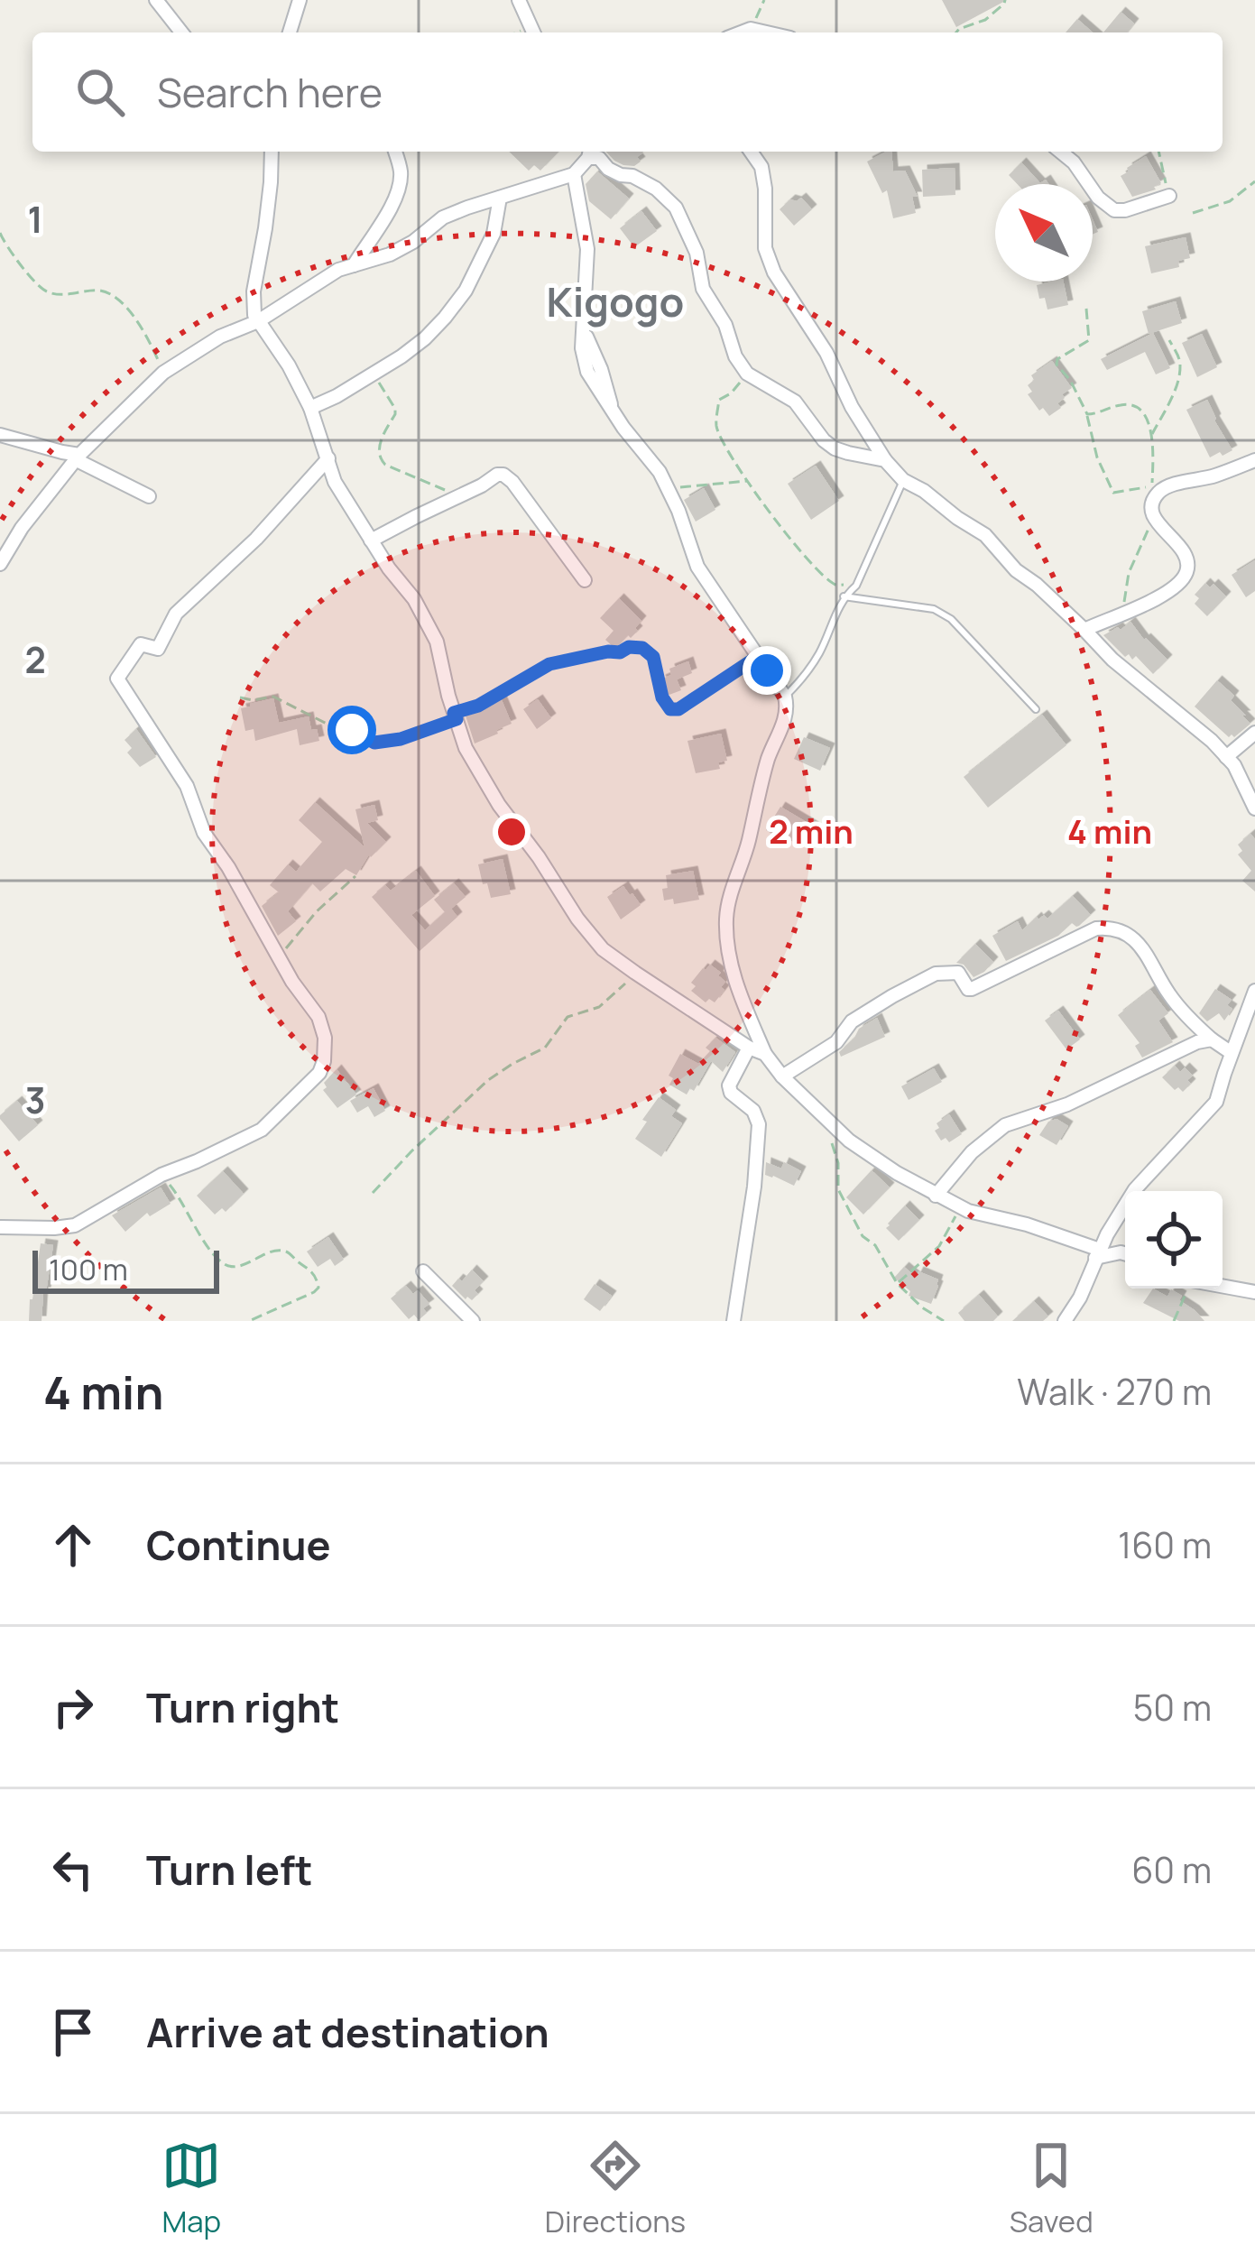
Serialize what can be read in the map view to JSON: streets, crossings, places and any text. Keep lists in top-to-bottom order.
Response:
{
  "districts": ["Kigogo"],
  "scale_bar": "100 m",
  "north": "top left",
  "page": {
    "search": "Search here",
    "scale": "100 m",
    "heading": ["4 min", "Walk · 270 m"],
    "list": [
      ["Continue", "160 m"],
      ["Turn right", "50 m"],
      ["Turn left", "60 m"],
      "Arrive at destination"
    ],
    "nav": ["Map", "Directions", "Saved"]
  },
  "grid": {
    "rows": ["1", "2", "3"]
  },
  "rings": ["2 min", "4 min"]
}
